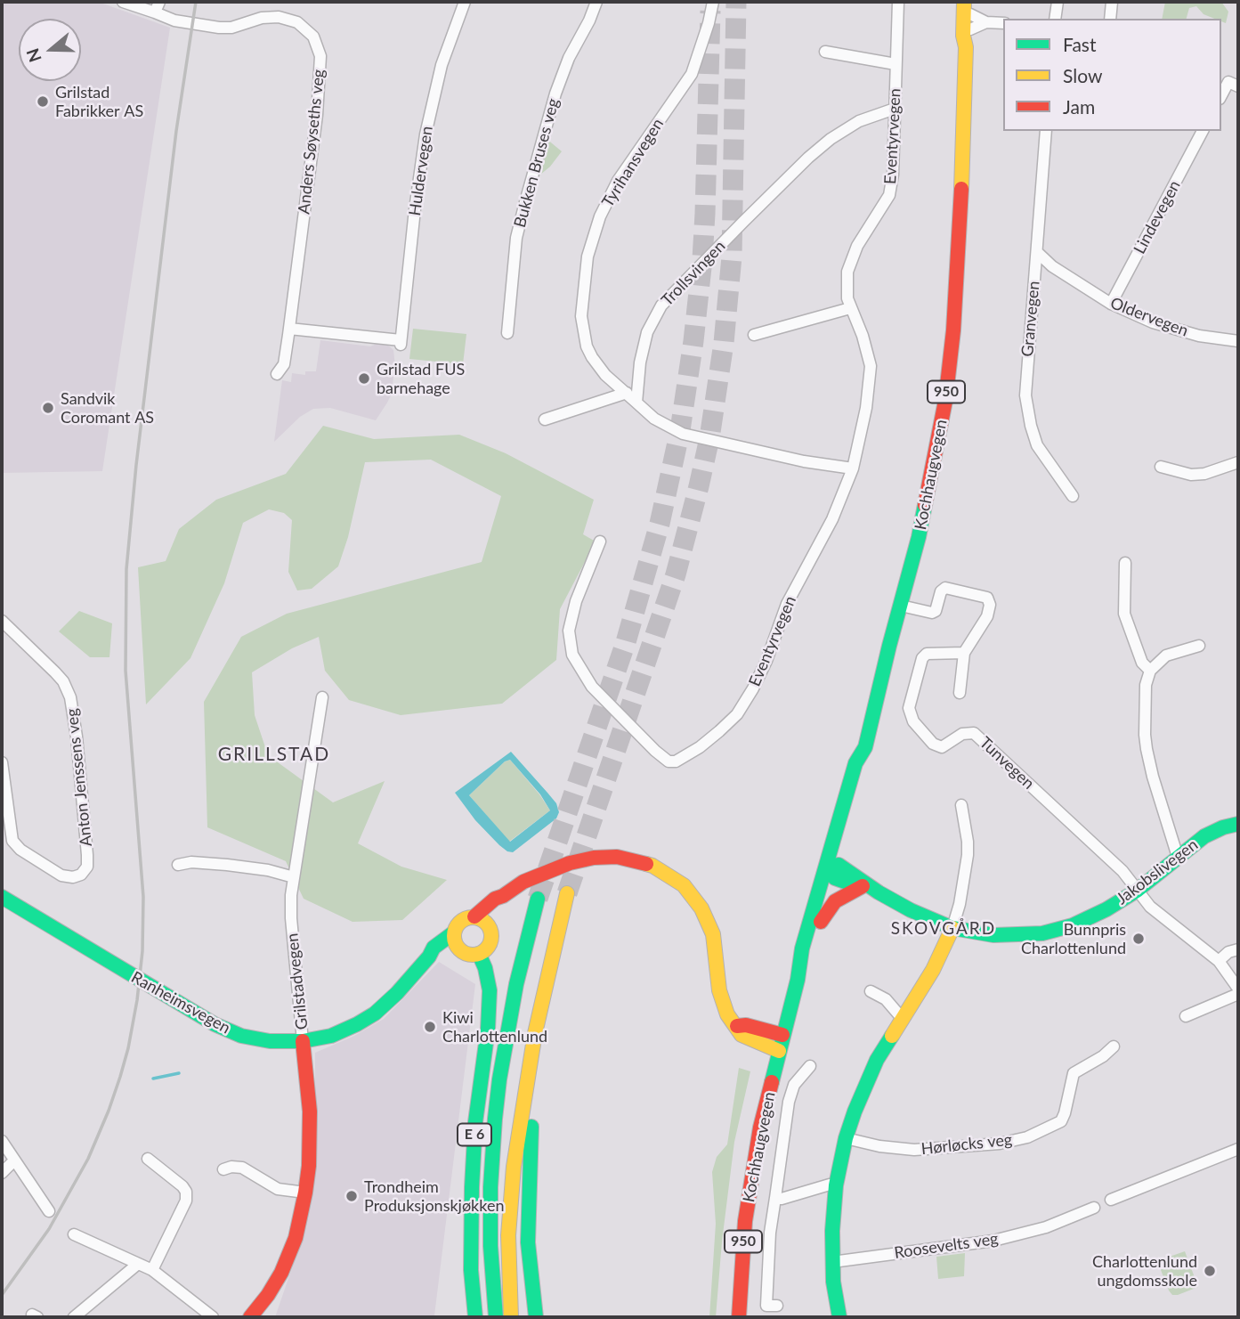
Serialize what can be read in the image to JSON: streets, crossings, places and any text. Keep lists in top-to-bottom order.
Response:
{
  "streets": {
    "main road": [
      "950",
      "Kochhaugvegen",
      "Jakobslivegen",
      "Grilstadvegen",
      "Ranheimsvegen",
      "E 6"
    ],
    "street": [
      "Eventyrvegen",
      "Anders Søyseths veg",
      "Bukken Bruses veg",
      "Tyrihansvegen",
      "Huldervegen",
      "Lindevegen",
      "Trollsvingen",
      "Oldervegen",
      "Granvegen",
      "Tunvegen",
      "Anton Jenssens veg",
      "Hørløcks veg",
      "Roosevelts veg"
    ]
  },
  "crossings": [
    ["Eventyrvegen", "Trollsvingen"],
    ["Anders Søyseths veg", "Huldervegen"],
    ["Tyrihansvegen", "Trollsvingen"],
    ["Lindevegen", "Oldervegen"],
    ["Oldervegen", "Granvegen"],
    ["Kochhaugvegen", "Jakobslivegen"],
    ["Tunvegen", "Jakobslivegen"],
    ["Grilstadvegen", "Ranheimsvegen"],
    ["Grilstadvegen", "E 6"]
  ],
  "districts": ["GRILLSTAD", "SKOVGÅRD"],
  "places": [
    "Grilstad Fabrikker AS",
    "Grilstad FUS barnehage",
    "Sandvik Coromant AS",
    "Bunnpris Charlottenlund",
    "Kiwi Charlottenlund",
    "Trondheim Produksjonskjøkken",
    "Charlottenlund ungdomsskole"
  ],
  "legend": ["Fast", "Slow", "Jam"],
  "north": "left"
}
